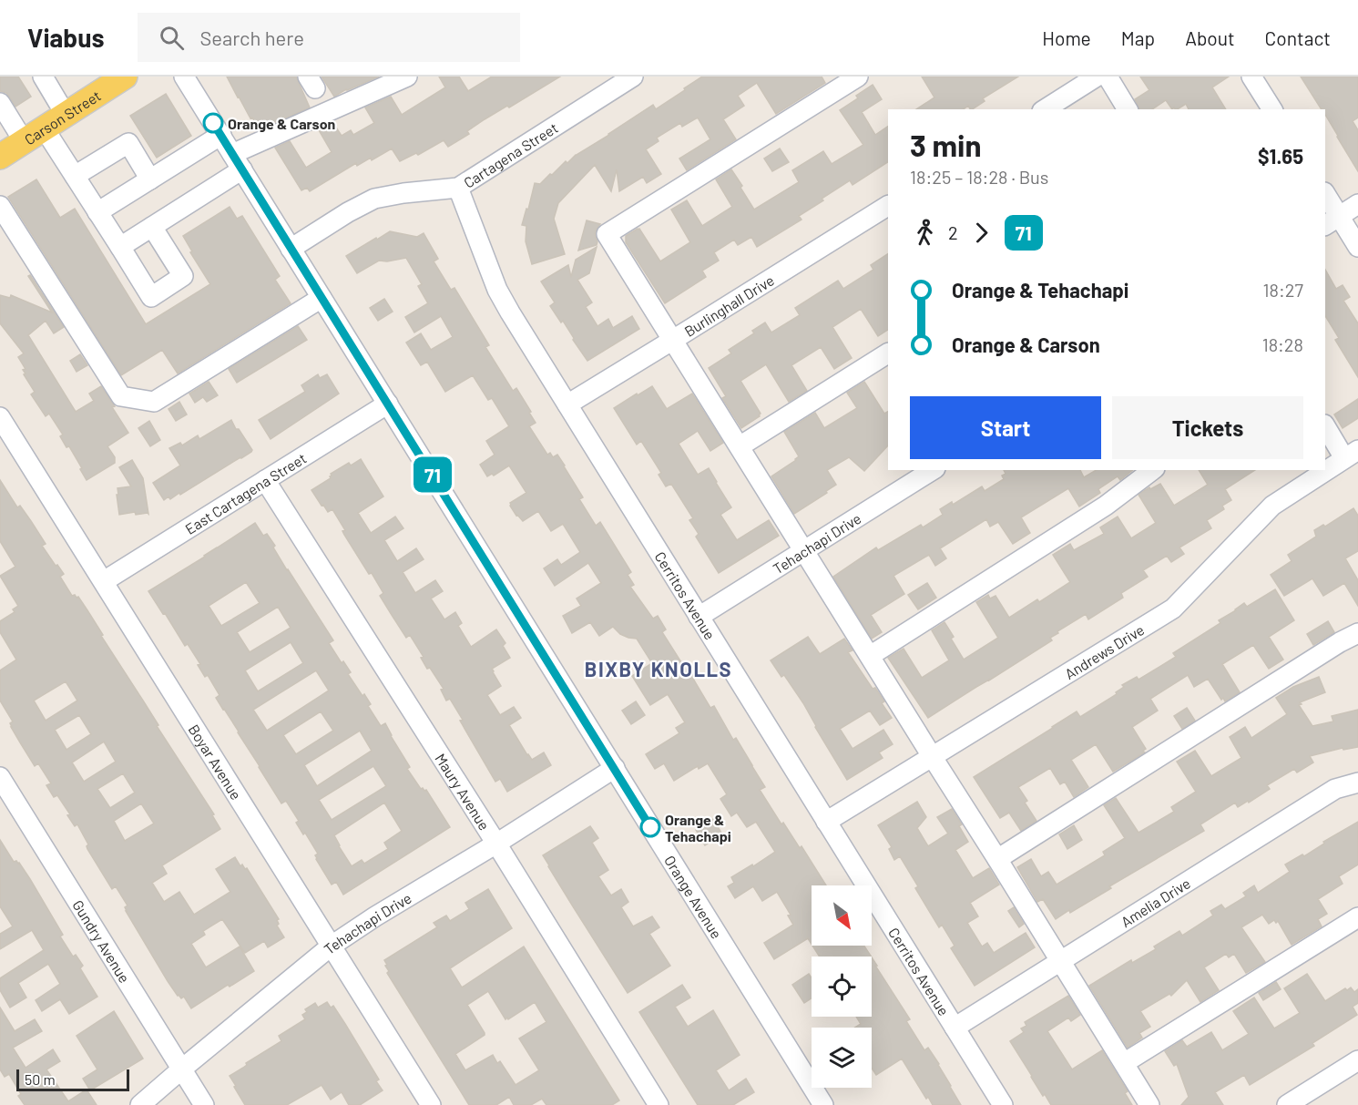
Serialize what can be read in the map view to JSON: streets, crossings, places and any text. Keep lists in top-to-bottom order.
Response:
{
  "streets": {
    "main road": ["Carson Street"],
    "street": [
      "Cartagena Street",
      "Burlinghall Drive",
      "East Cartagena Street",
      "Tehachapi Drive",
      "Cerritos Avenue",
      "Andrews Drive",
      "Boyar Avenue",
      "Maury Avenue",
      "Orange Avenue",
      "Amelia Drive",
      "Gundry Avenue"
    ]
  },
  "crossings": [
    ["Cartagena Street", "Cerritos Avenue"],
    ["Cartagena Street", "Orange Avenue"],
    ["Burlinghall Drive", "Cerritos Avenue"],
    ["East Cartagena Street", "Boyar Avenue"],
    ["East Cartagena Street", "Maury Avenue"],
    ["East Cartagena Street", "Orange Avenue"],
    ["Tehachapi Drive", "Cerritos Avenue"],
    ["Tehachapi Drive", "Boyar Avenue"],
    ["Tehachapi Drive", "Maury Avenue"],
    ["Tehachapi Drive", "Orange Avenue"],
    ["Tehachapi Drive", "Gundry Avenue"],
    ["Cerritos Avenue", "Andrews Drive"],
    ["Cerritos Avenue", "Amelia Drive"]
  ],
  "districts": ["BIXBY KNOLLS"],
  "places": ["Orange & Carson", "Orange & Tehachapi"],
  "lines": ["bus line 71"],
  "scale_bar": "50 m",
  "north": "bottom right",
  "page": {
    "header": "Viabus",
    "search": "Search here",
    "nav": [
      "Home",
      "Map",
      "About",
      "Contact"
    ],
    "on_map": "71",
    "heading": ["3 min", "18:25 – 18:28 · Bus", "$1.65"],
    "legs": ["2", "71"],
    "list": [
      {
        "name": "Orange & Tehachapi",
        "value": "18:27"
      },
      {
        "name": "Orange & Carson",
        "value": "18:28"
      }
    ],
    "buttons": ["Start", "Tickets"],
    "scale": "50 m"
  }
}
